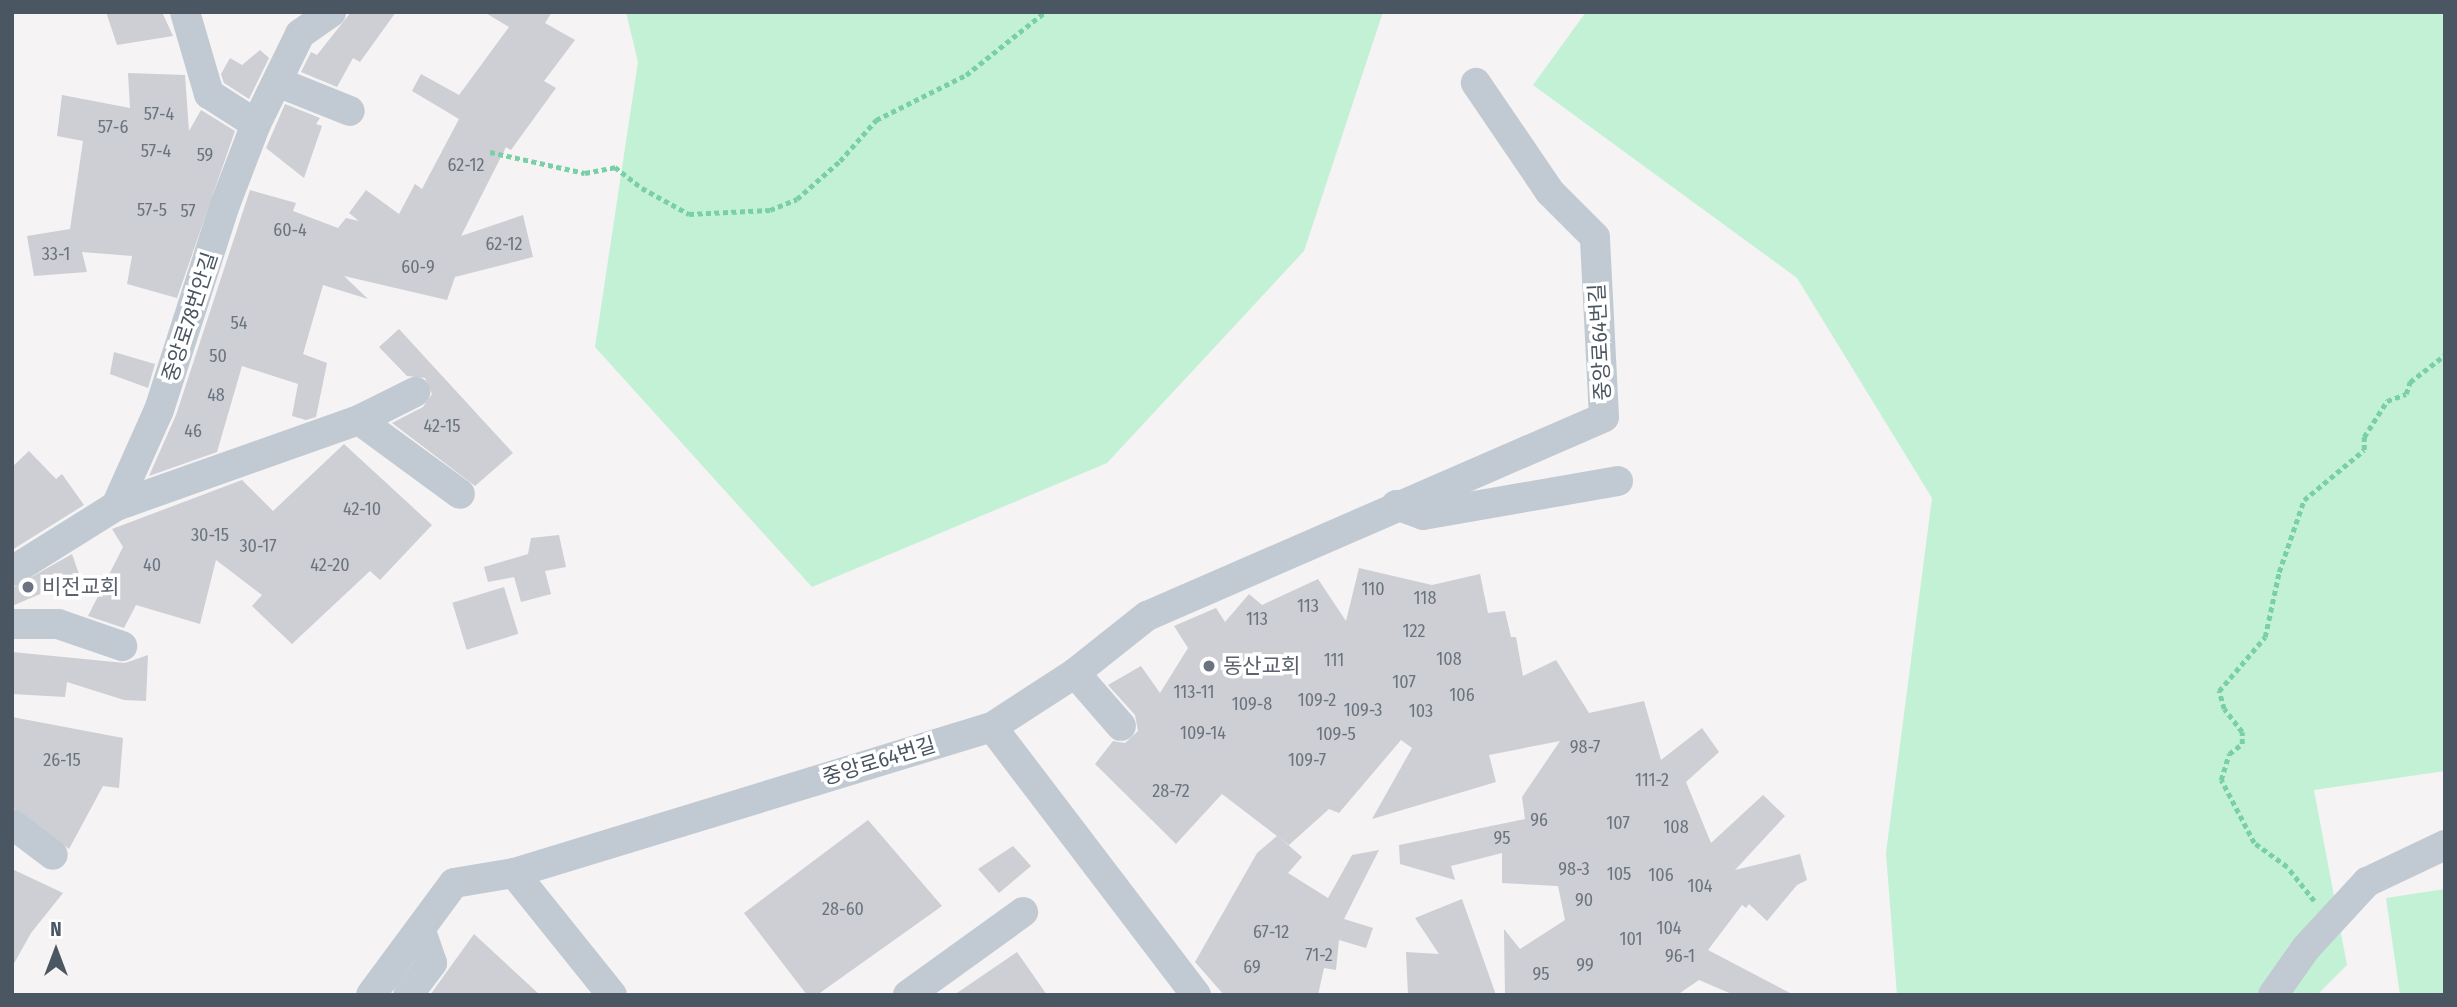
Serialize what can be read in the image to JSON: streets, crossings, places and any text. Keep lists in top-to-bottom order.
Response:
{
  "streets": {
    "street": ["중앙로78번안길", "중앙로64번길"]
  },
  "places": ["비전교회", "동산교회"],
  "house_numbers": [
    "57-4",
    "57-6",
    "57-4",
    "59",
    "62-12",
    "57-5",
    "57",
    "60-4",
    "62-12",
    "33-1",
    "60-9",
    "54",
    "50",
    "48",
    "42-15",
    "46",
    "42-10",
    "30-15",
    "30-17",
    "40",
    "42-20",
    "110",
    "118",
    "113",
    "113",
    "122",
    "108",
    "111",
    "107",
    "113-11",
    "106",
    "109-2",
    "109-8",
    "109-3",
    "103",
    "109-14",
    "109-5",
    "98-7",
    "26-15",
    "109-7",
    "111-2",
    "28-72",
    "96",
    "107",
    "108",
    "95",
    "98-3",
    "105",
    "106",
    "104",
    "90",
    "28-60",
    "104",
    "67-12",
    "101",
    "71-2",
    "96-1",
    "99",
    "69",
    "95"
  ],
  "north": "top"
}
